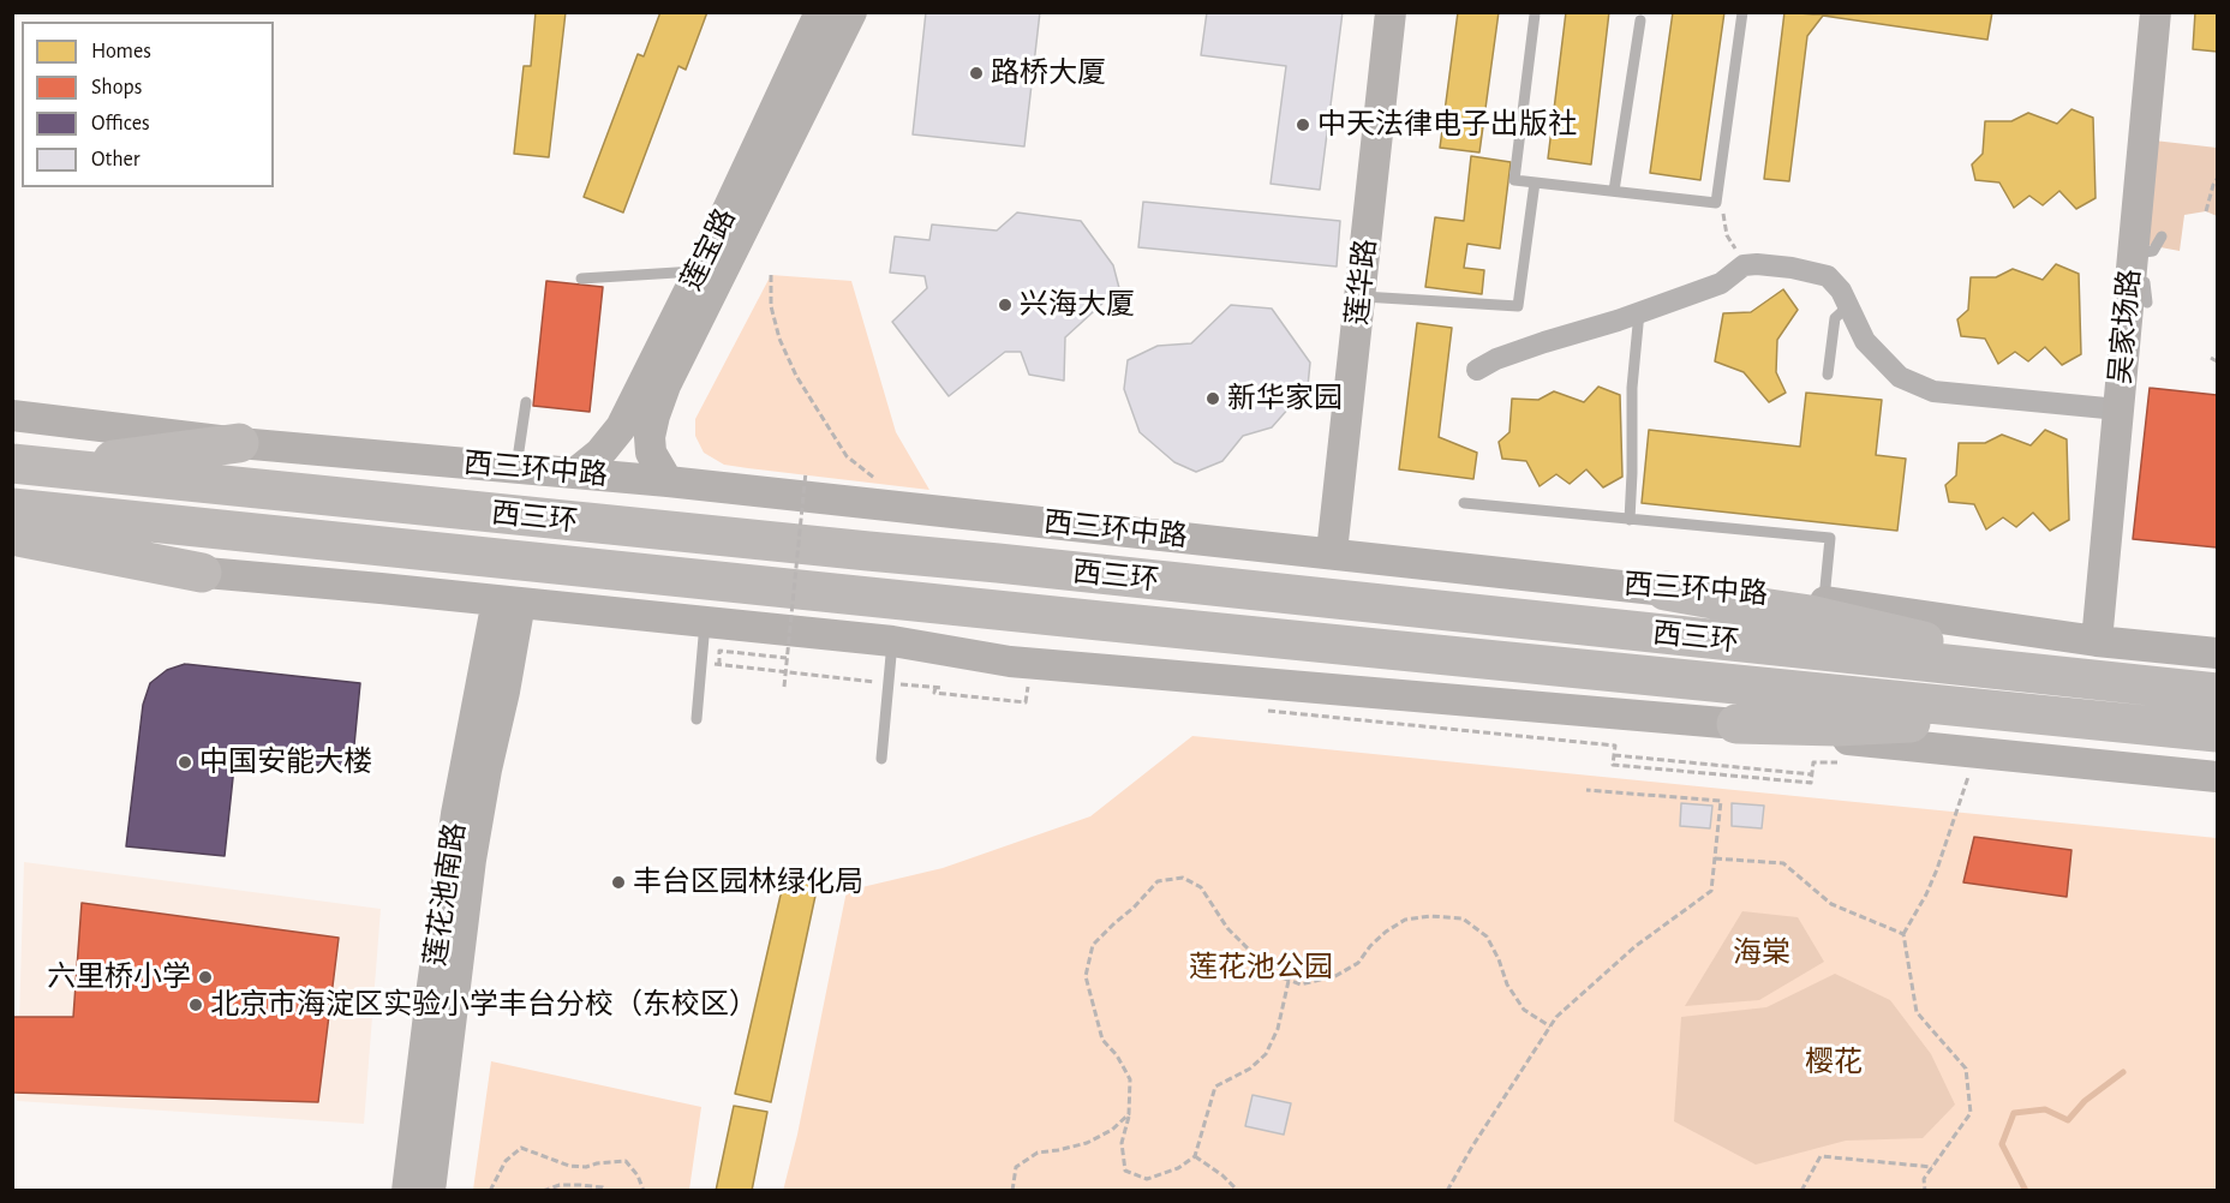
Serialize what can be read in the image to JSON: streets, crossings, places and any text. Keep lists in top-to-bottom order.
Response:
{
  "streets": {
    "highway": ["西三环"],
    "street": [
      "莲宝路",
      "莲华路",
      "吴家场路",
      "西三环中路",
      "莲花池南路"
    ]
  },
  "crossings": [
    ["莲宝路", "西三环中路"],
    ["莲华路", "西三环中路"],
    ["吴家场路", "西三环中路"]
  ],
  "parks": ["海棠", "莲花池公园", "樱花"],
  "places": [
    "路桥大厦",
    "中天法律电子出版社",
    "兴海大厦",
    "新华家园",
    "中国安能大楼",
    "丰台区园林绿化局",
    "六里桥小学",
    "北京市海淀区实验小学丰台分校（东校区）"
  ],
  "legend": [
    "Homes",
    "Shops",
    "Offices",
    "Other"
  ]
}
